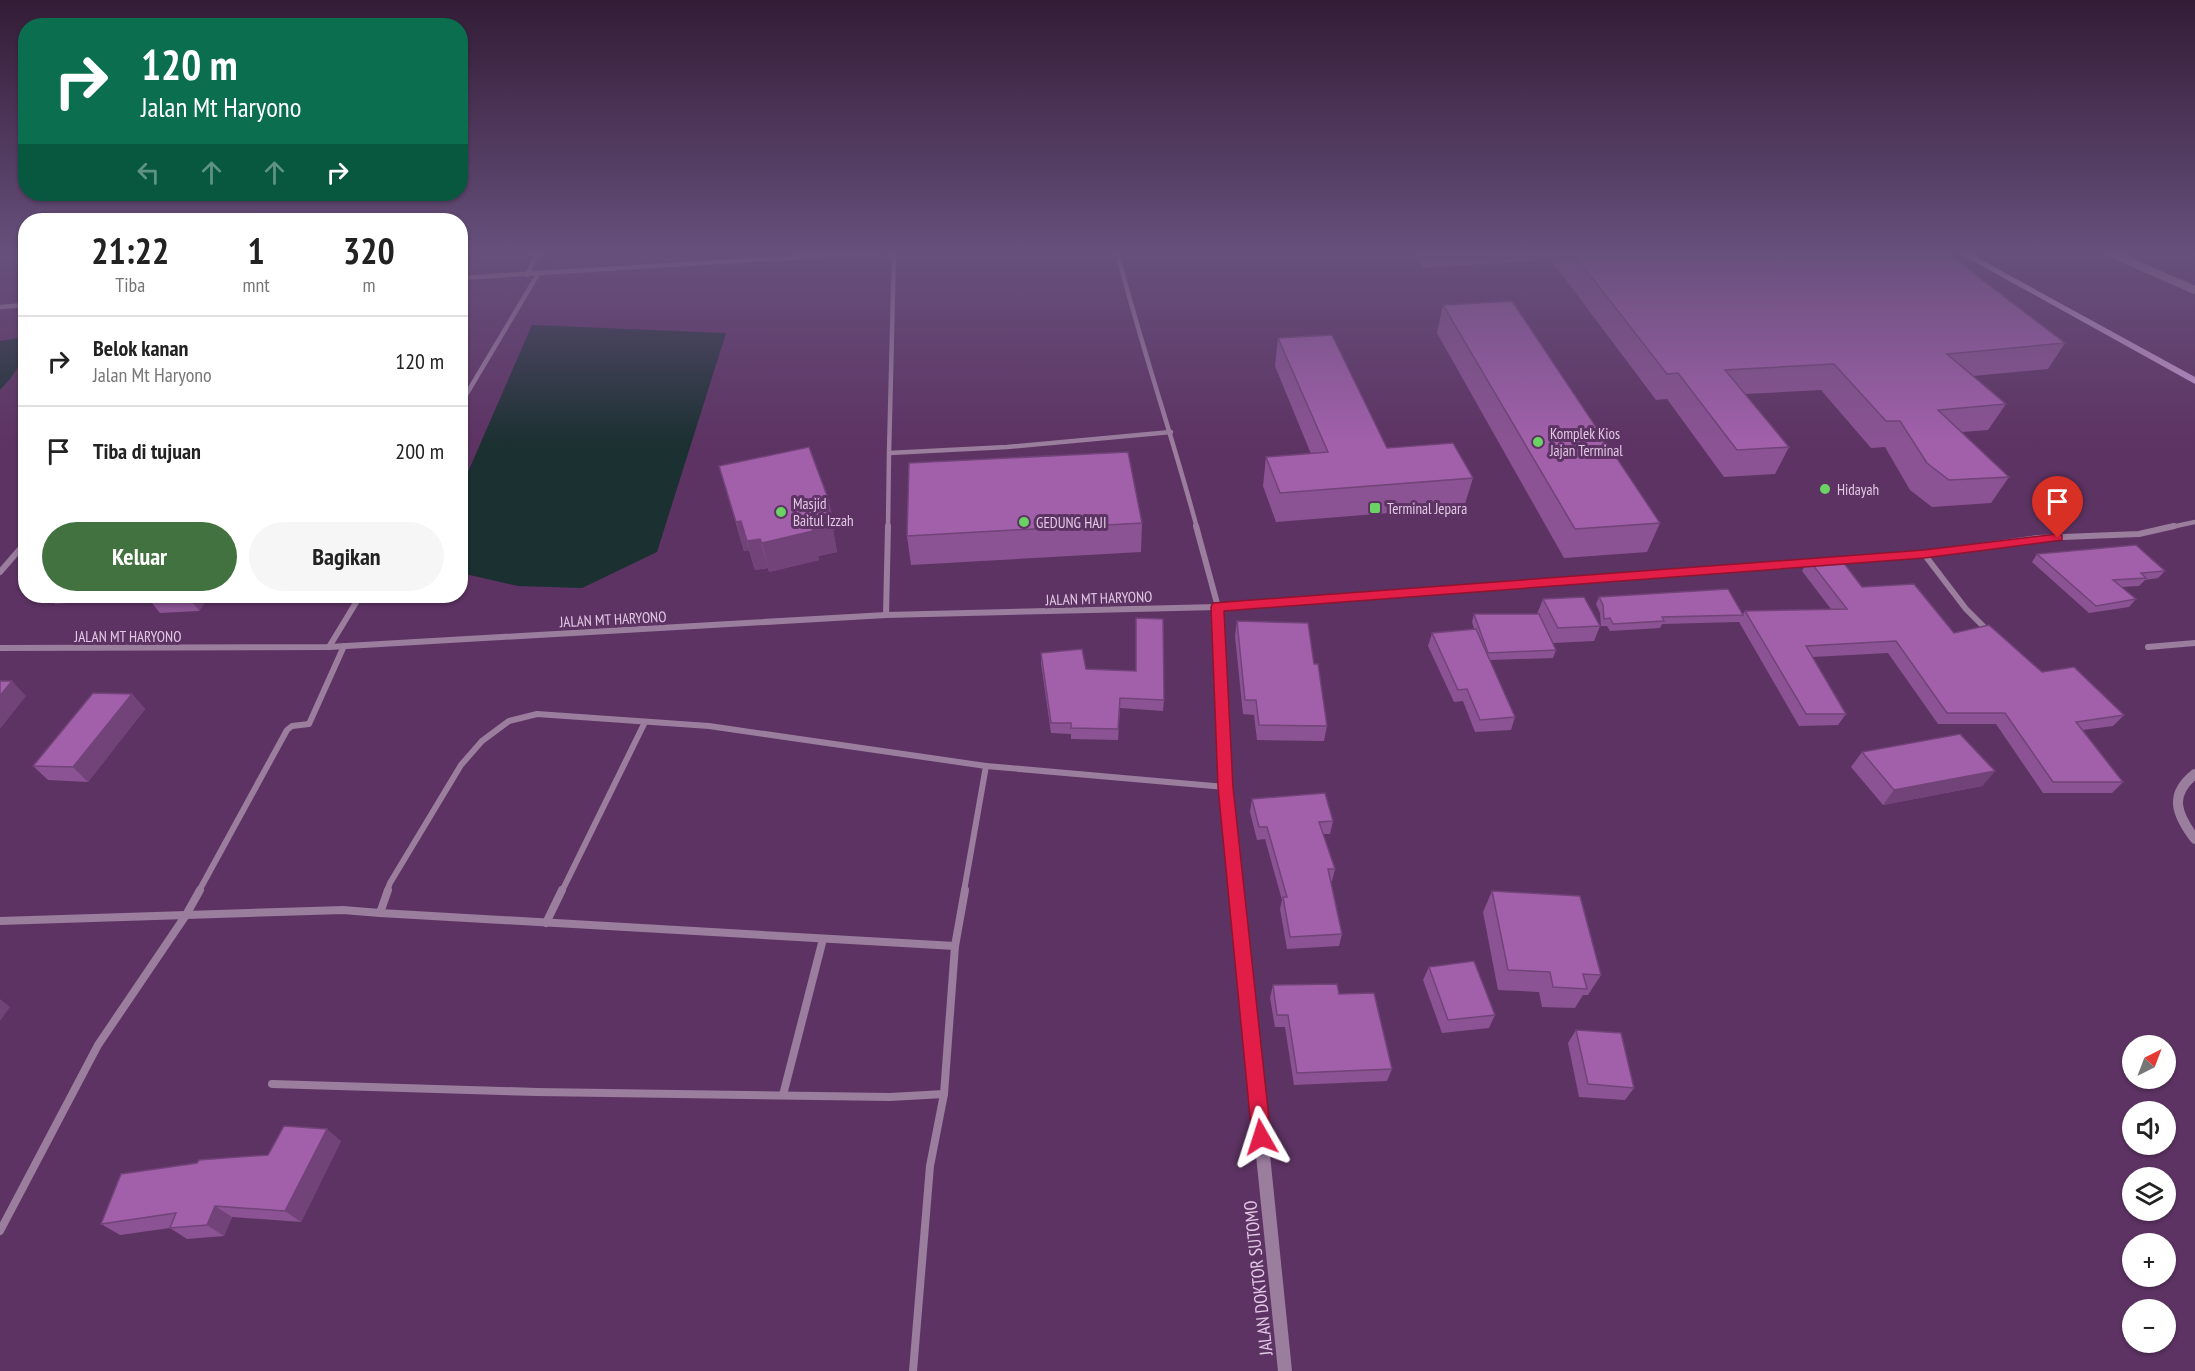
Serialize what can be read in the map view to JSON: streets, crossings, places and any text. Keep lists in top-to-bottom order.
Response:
{
  "streets": {
    "street": ["JALAN MT HARYONO", "JALAN DOKTOR SUTOMO"]
  },
  "crossings": [
    ["JALAN MT HARYONO", "JALAN DOKTOR SUTOMO"]
  ],
  "places": {
    "other": [
      "Komplek Kios Jajan Terminal",
      "Hidayah",
      "Masjid Baitul Izzah",
      "GEDUNG HAJI"
    ],
    "transit": ["Terminal Jepara"]
  },
  "north": "top right",
  "page": {
    "turn": ["120 m", "Jalan Mt Haryono"],
    "eta": [
      "21:22",
      "Tiba",
      "1",
      "mnt",
      "320",
      "m"
    ],
    "list": [
      {
        "name": "Belok kanan",
        "note": "Jalan Mt Haryono",
        "value": "120 m"
      },
      {
        "name": "Tiba di tujuan",
        "value": "200 m"
      }
    ],
    "buttons": ["Keluar", "Bagikan"],
    "map_buttons": ["+", "−"]
  }
}
